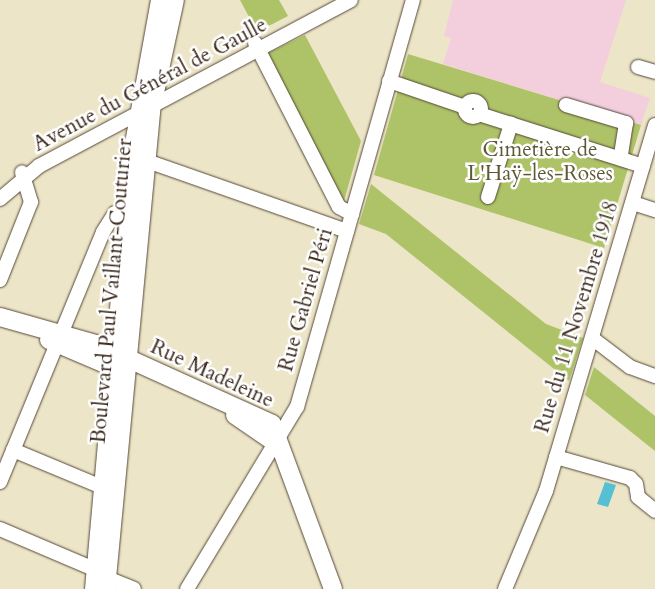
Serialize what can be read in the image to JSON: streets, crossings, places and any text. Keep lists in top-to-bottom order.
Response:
{
  "streets": {
    "main road": ["Boulevard Paul Vaillant-Couturier", "Rue Madeleine"],
    "street": ["Avenue du Général de Gaulle", "Rue Gabriel Péri", "Rue du 11 Novembre 1918"]
  },
  "crossings": [
    ["Avenue du Général de Gaulle", "Boulevard Paul Vaillant-Couturier"],
    ["Boulevard Paul Vaillant-Couturier", "Rue Madeleine"],
    ["Rue Gabriel Péri", "Rue Madeleine"]
  ],
  "parks": ["Cimetière de L'Haÿ-les-Roses"]
}
